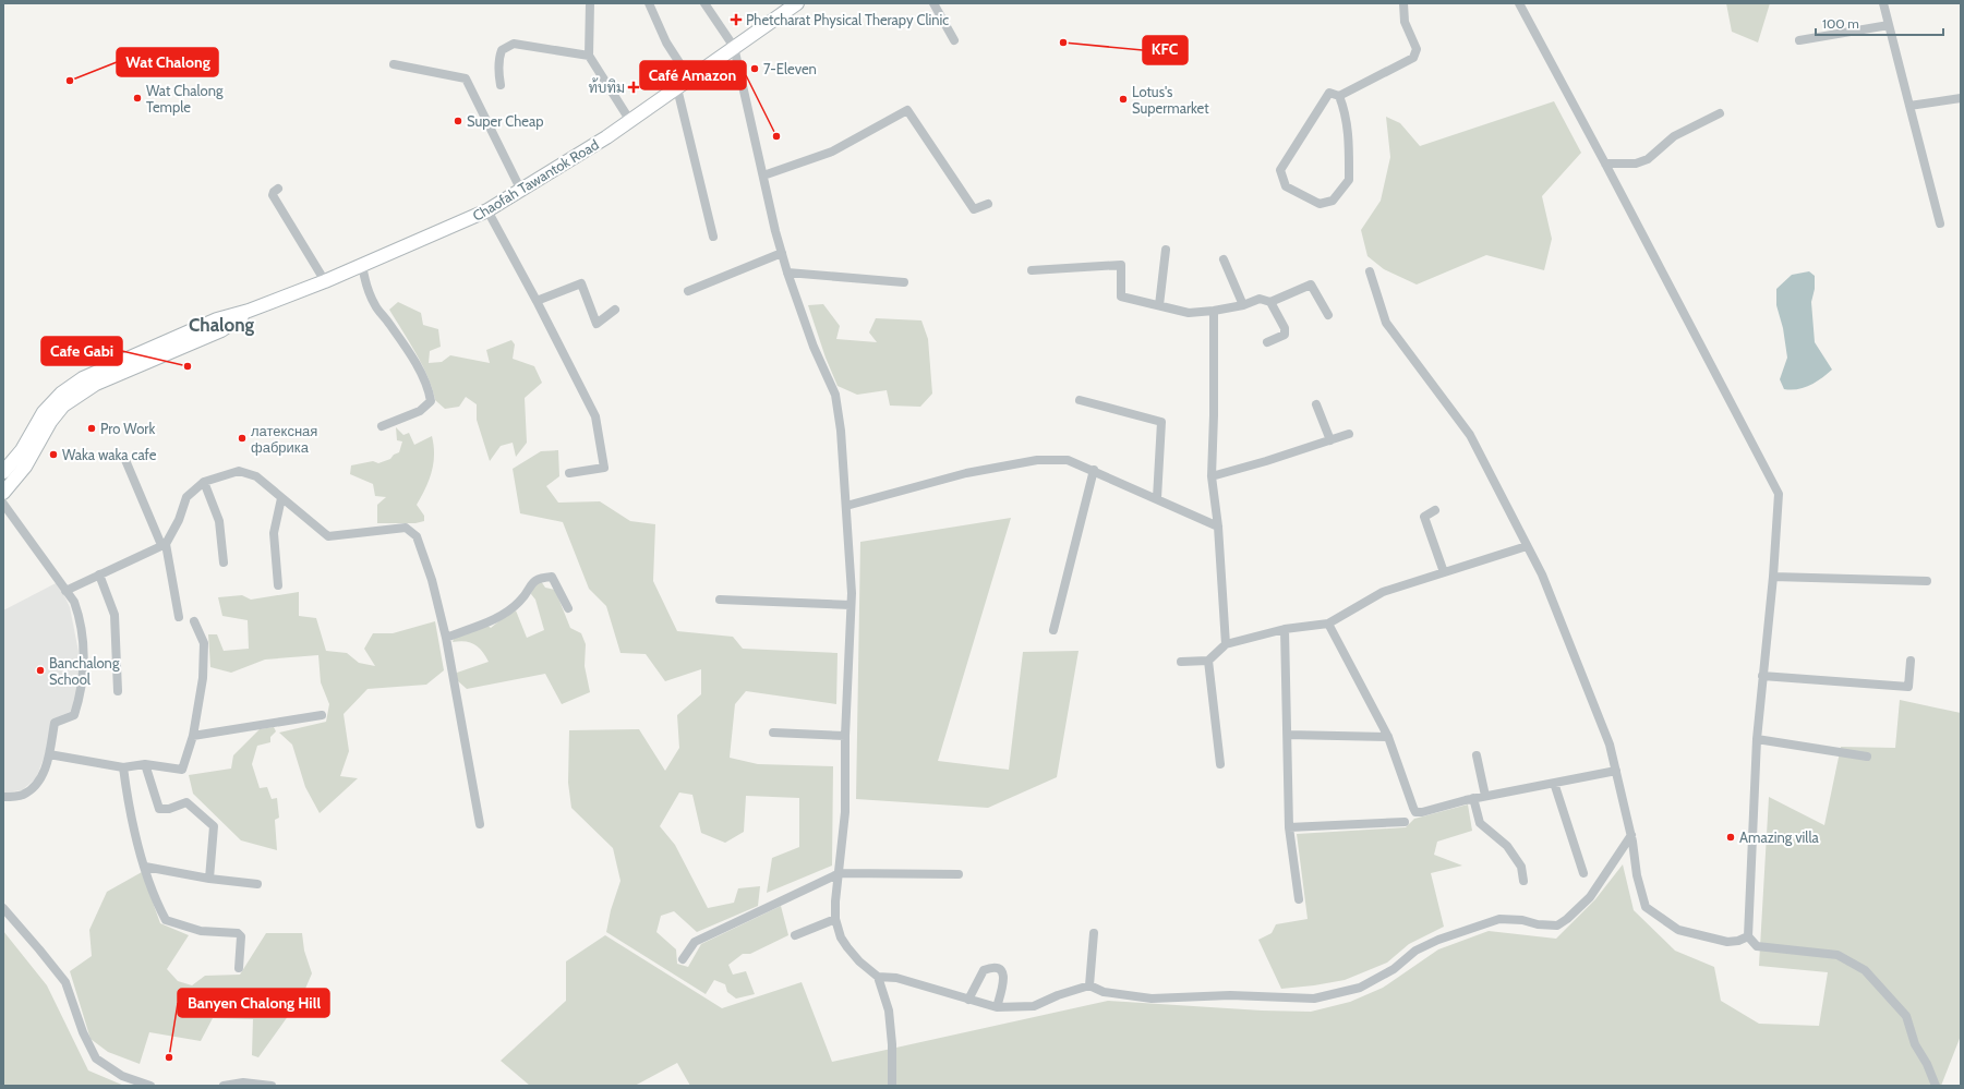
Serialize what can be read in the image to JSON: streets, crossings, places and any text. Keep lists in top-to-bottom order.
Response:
{
  "streets": {
    "main road": ["Chaofah Tawantok Road"]
  },
  "districts": ["Chalong"],
  "places": {
    "health": ["Phetcharat Physical Therapy Clinic", "ท้บทิม"],
    "other": [
      "KFC",
      "7-Eleven",
      "Wat Chalong",
      "Wat Chalong Temple",
      "Lotus's Supermarket",
      "Super Cheap",
      "Café Amazon",
      "Cafe Gabi",
      "Pro Work",
      "латексная фабрика",
      "Waka waka cafe",
      "Banchalong School",
      "Amazing villa",
      "Banyen Chalong Hill"
    ]
  },
  "scale_bar": "100 m"
}
